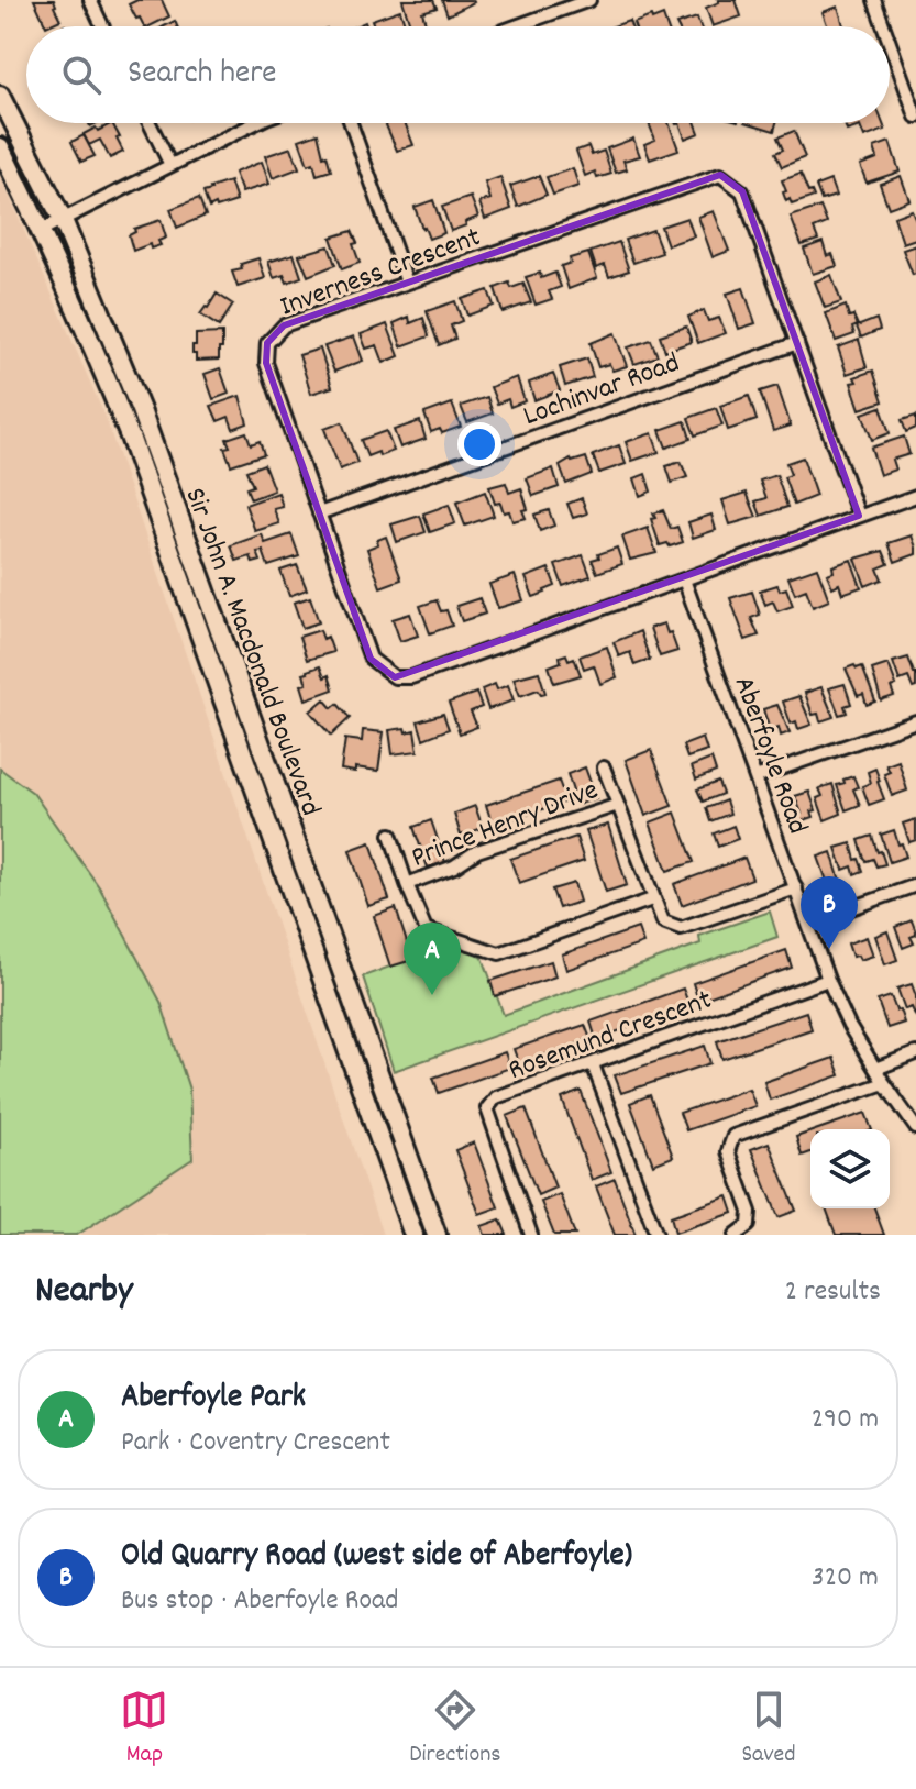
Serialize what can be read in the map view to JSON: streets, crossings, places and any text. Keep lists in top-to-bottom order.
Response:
{
  "streets": {
    "main road": ["Sir John A. Macdonald Boulevard"],
    "street": [
      "Inverness Crescent",
      "Lochinvar Road",
      "Aberfoyle Road",
      "Prince Henry Drive",
      "Rosemund Crescent"
    ]
  },
  "crossings": [
    ["Inverness Crescent", "Lochinvar Road"],
    ["Inverness Crescent", "Aberfoyle Road"],
    ["Aberfoyle Road", "Rosemund Crescent"]
  ],
  "page": {
    "search": "Search here",
    "pins": ["B", "A"],
    "heading": ["Nearby", "2 results"],
    "list": [
      {
        "mark": "A",
        "name": "Aberfoyle Park",
        "note": "Park · Coventry Crescent",
        "value": "290 m"
      },
      {
        "mark": "B",
        "name": "Old Quarry Road (west side of Aberfoyle)",
        "note": "Bus stop · Aberfoyle Road",
        "value": "320 m"
      }
    ],
    "nav": ["Map", "Directions", "Saved"]
  }
}
